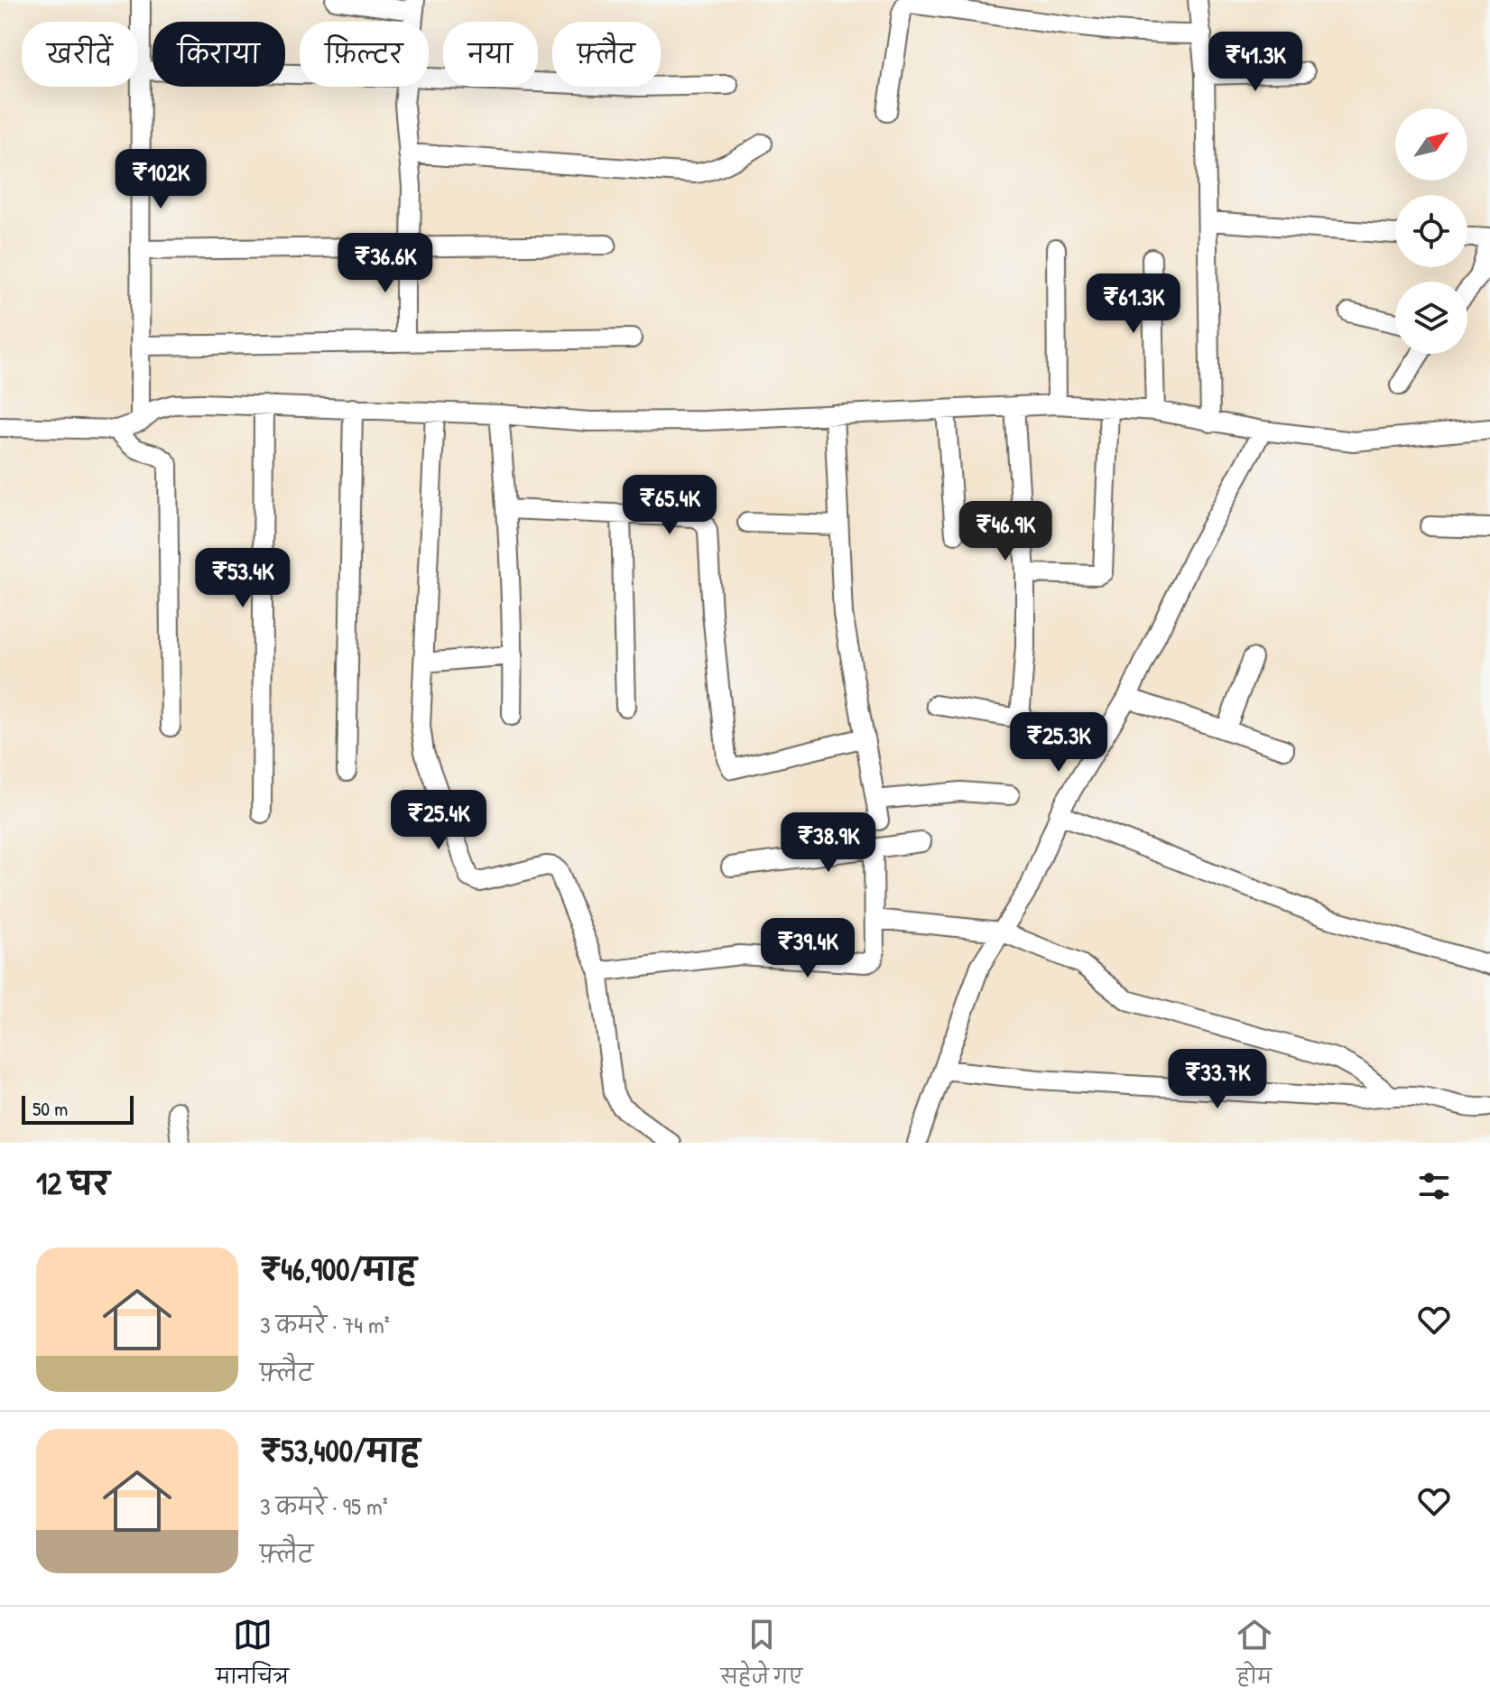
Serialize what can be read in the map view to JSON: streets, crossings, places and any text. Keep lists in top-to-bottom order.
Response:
{
  "scale_bar": "50 m",
  "north": "top right",
  "page": {
    "chip": [
      "खरीदें",
      "किराया",
      "फ़िल्टर",
      "नया",
      "फ़्लैट"
    ],
    "price": [
      "₹41.3K",
      "₹102K",
      "₹36.6K",
      "₹61.3K",
      "₹65.4K",
      "₹46.9K",
      "₹53.4K",
      "₹25.3K",
      "₹25.4K",
      "₹38.9K",
      "₹39.4K",
      "₹33.7K"
    ],
    "scale": "50 m",
    "heading": "12 घर",
    "list": [
      {
        "name": "₹46,900/माह",
        "note": "3 कमरे · 74 m² · फ़्लैट"
      },
      {
        "name": "₹53,400/माह",
        "note": "3 कमरे · 95 m² · फ़्लैट"
      }
    ],
    "tabs": ["मानचित्र", "सहेजे गए", "होम"]
  }
}
